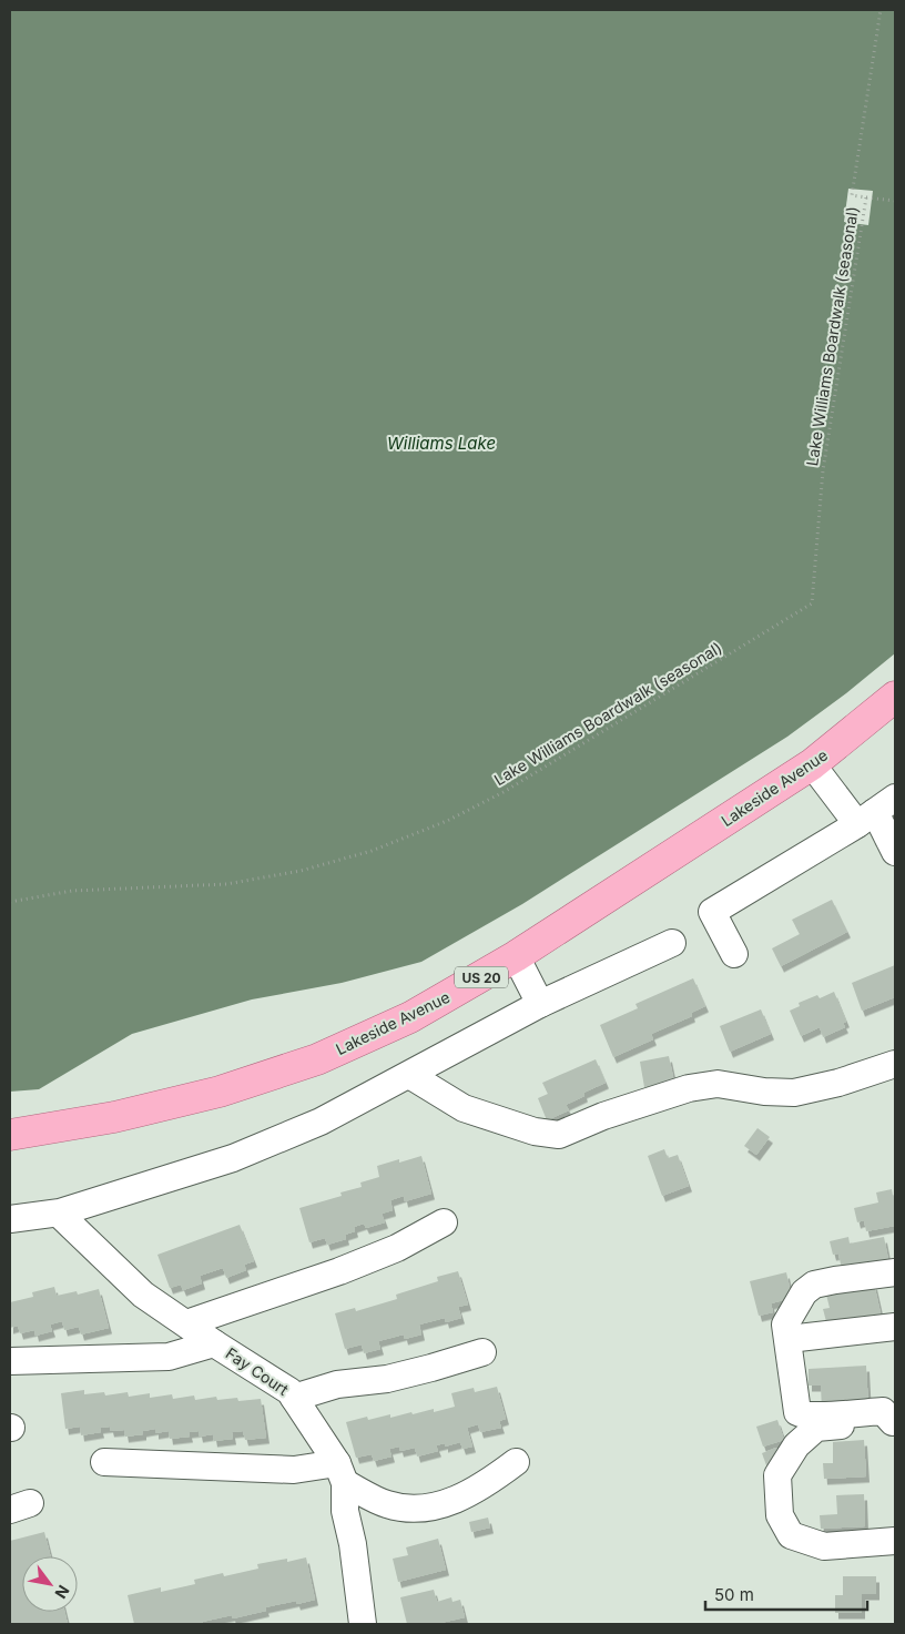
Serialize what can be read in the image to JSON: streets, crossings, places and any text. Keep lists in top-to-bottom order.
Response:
{
  "streets": {
    "main road": ["Lakeside Avenue", "US 20"],
    "street": ["Fay Court"],
    "path": ["Lake Williams Boardwalk (seasonal)"]
  },
  "water": ["Williams Lake"],
  "scale_bar": "50 m",
  "north": "bottom right"
}
